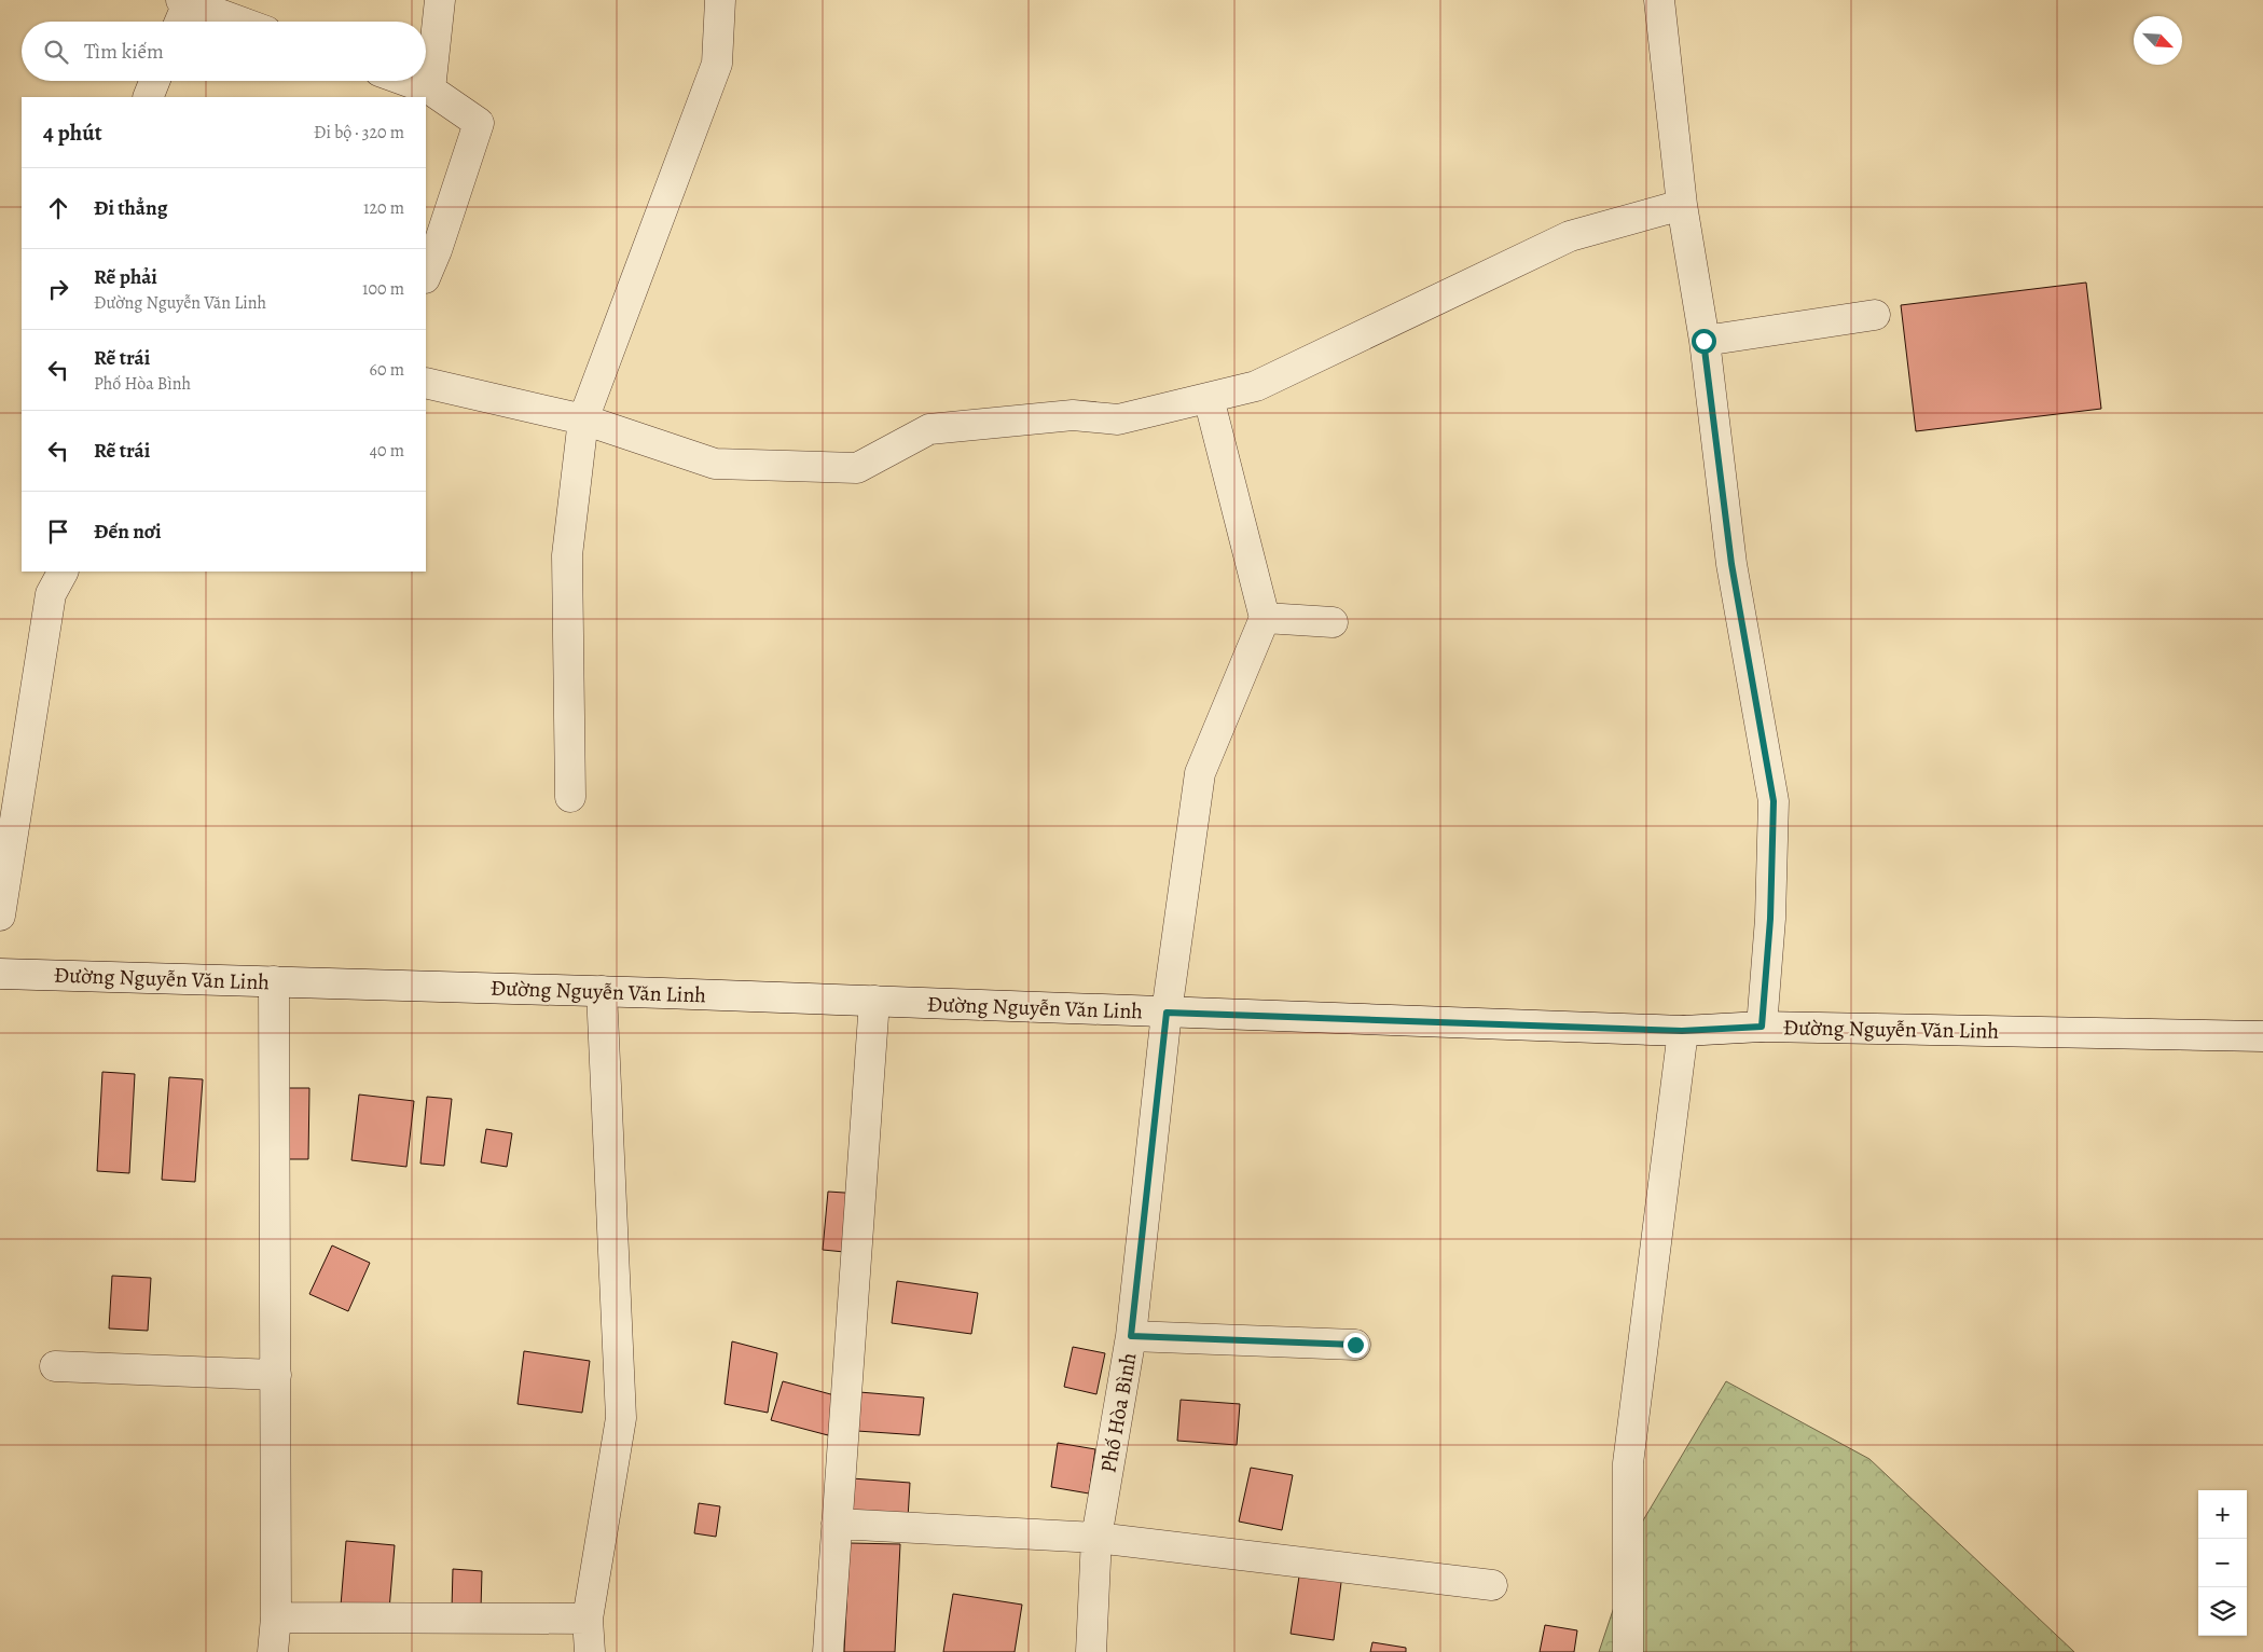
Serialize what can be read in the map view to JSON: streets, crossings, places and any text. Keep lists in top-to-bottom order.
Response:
{
  "streets": {
    "street": ["Đường Nguyễn Văn Linh", "Phố Hòa Bình"]
  },
  "crossings": [
    ["Đường Nguyễn Văn Linh", "Phố Hòa Bình"]
  ],
  "north": "bottom right",
  "page": {
    "search": "Tìm kiếm",
    "heading": ["4 phút", "Đi bộ · 320 m"],
    "list": [
      ["Đi thẳng", "120 m"],
      ["Rẽ phải", "Đường Nguyễn Văn Linh", "100 m"],
      ["Rẽ trái", "Phố Hòa Bình", "60 m"],
      ["Rẽ trái", "40 m"],
      "Đến nơi"
    ],
    "map_buttons": ["+", "−"]
  }
}
